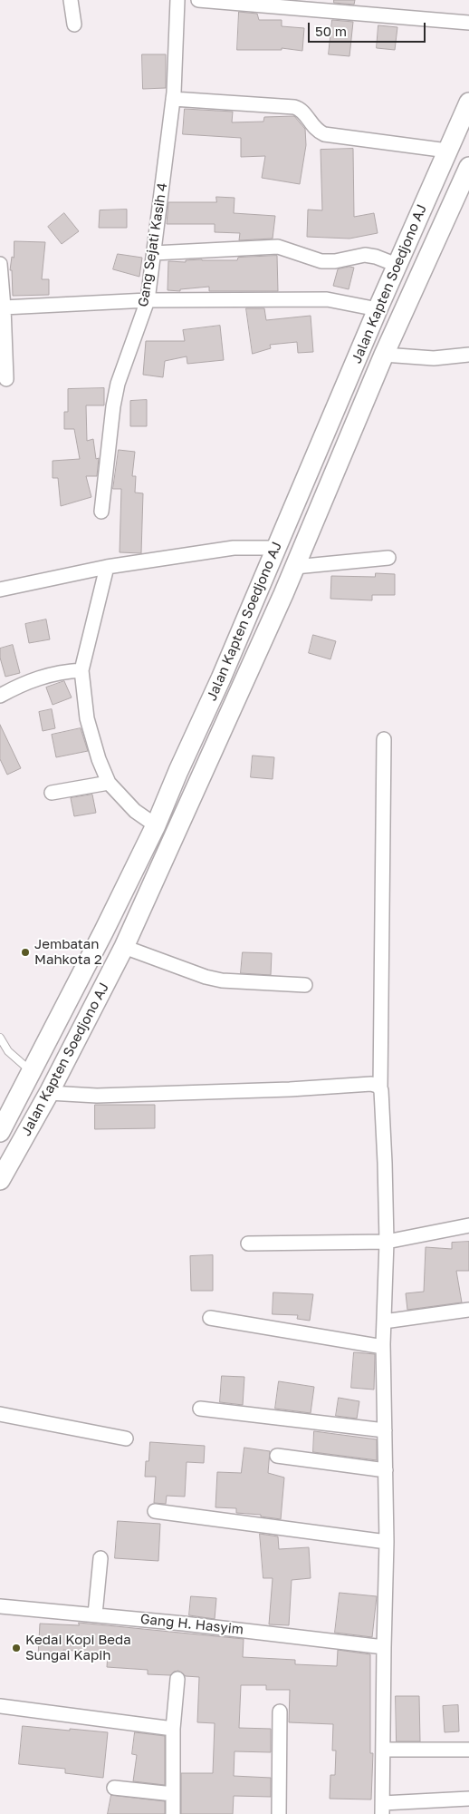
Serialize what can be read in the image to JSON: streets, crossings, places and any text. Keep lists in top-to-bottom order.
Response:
{
  "streets": {
    "main road": ["Jalan Kapten Soedjono AJ"],
    "street": ["Gang Sejati Kasih 4", "Gang H. Hasyim"]
  },
  "places": ["Jembatan Mahkota 2", "Kedai Kopi Beda Sungai Kapih"],
  "scale_bar": "50 m"
}
